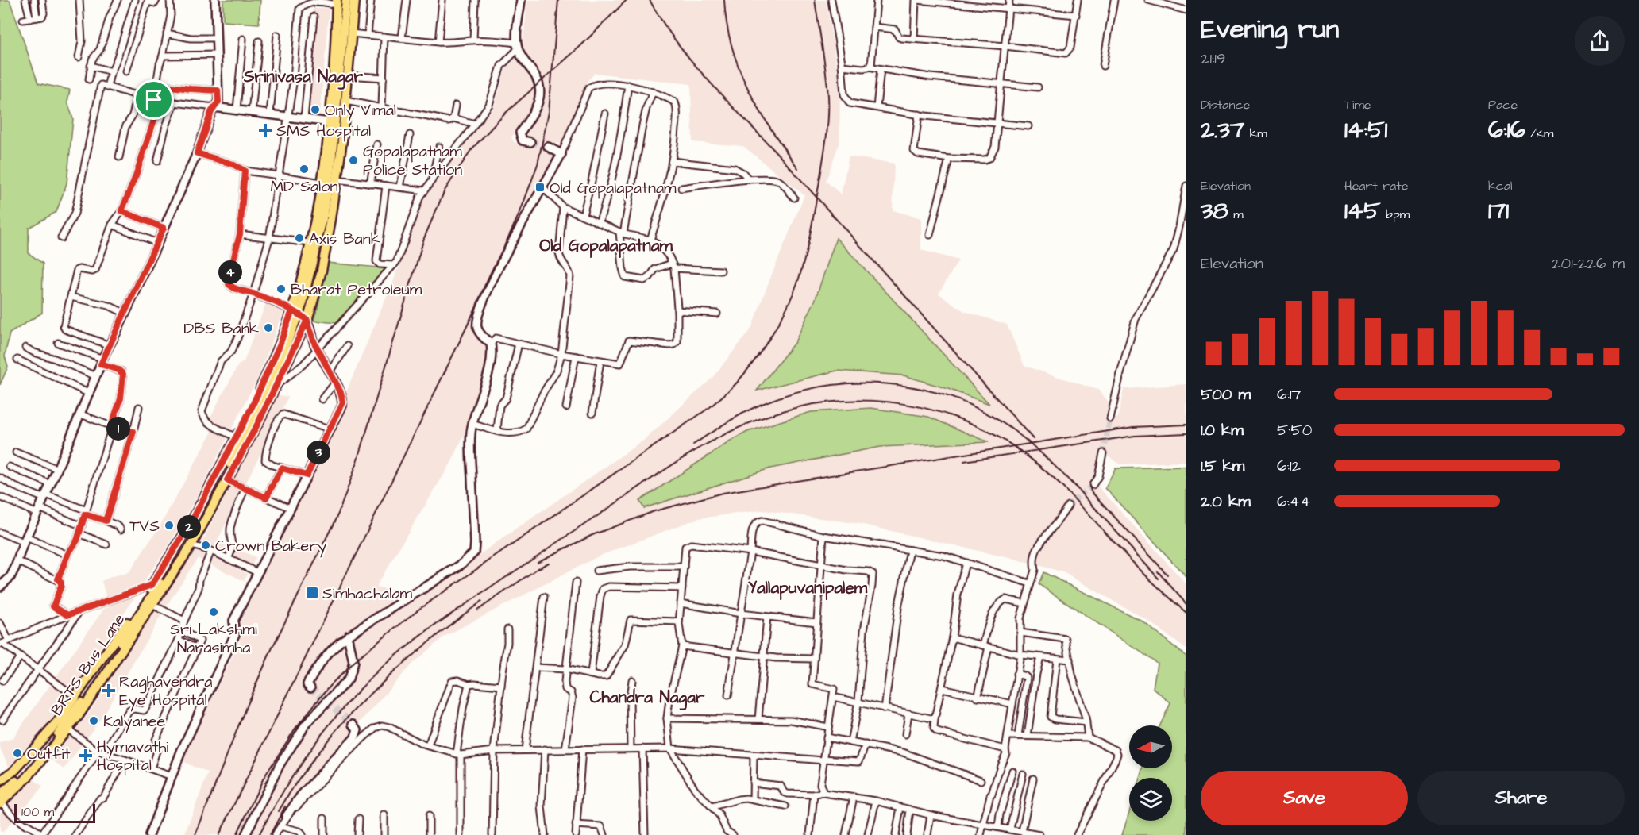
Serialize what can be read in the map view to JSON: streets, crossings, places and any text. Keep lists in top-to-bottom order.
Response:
{
  "streets": {
    "main road": ["BRTS Bus Lane"]
  },
  "districts": [
    "Srinivasa Nagar",
    "Old Gopalapatnam",
    "Yallapuvanipalem",
    "Chandra Nagar"
  ],
  "places": {
    "other": [
      "Only Vimal",
      "Gopalapatnam Police Station",
      "MD Salon",
      "Axis Bank",
      "Bharat Petroleum",
      "DBS Bank",
      "TVS",
      "Crown Bakery",
      "Sri Lakshmi Narasimha",
      "Kalyanee",
      "Outfit"
    ],
    "health": ["SMS Hospital", "Raghavendra Eye Hospital", "Hymavathi Hospital"],
    "transit": ["Old Gopalapatnam", "Simhachalam"]
  },
  "scale_bar": "100 m",
  "north": "left",
  "page": {
    "heading": ["Evening run", "21:19"],
    "stats": [
      ["Distance", "2.37 km"],
      ["Time", "14:51"],
      ["Pace", "6:16 /km"],
      ["Elevation", "38 m"],
      ["Heart rate", "145 bpm"],
      ["kcal", "171"]
    ],
    "chart": ["Elevation", "201–226 m"],
    "pins": [
      "4",
      "1",
      "3",
      "2"
    ],
    "list": [
      {
        "name": "500 m",
        "note": "6:17"
      },
      {
        "name": "1.0 km",
        "note": "5:50"
      },
      {
        "name": "1.5 km",
        "note": "6:12"
      },
      {
        "name": "2.0 km",
        "note": "6:44"
      }
    ],
    "buttons": ["Save", "Share"],
    "scale": "100 m"
  }
}
